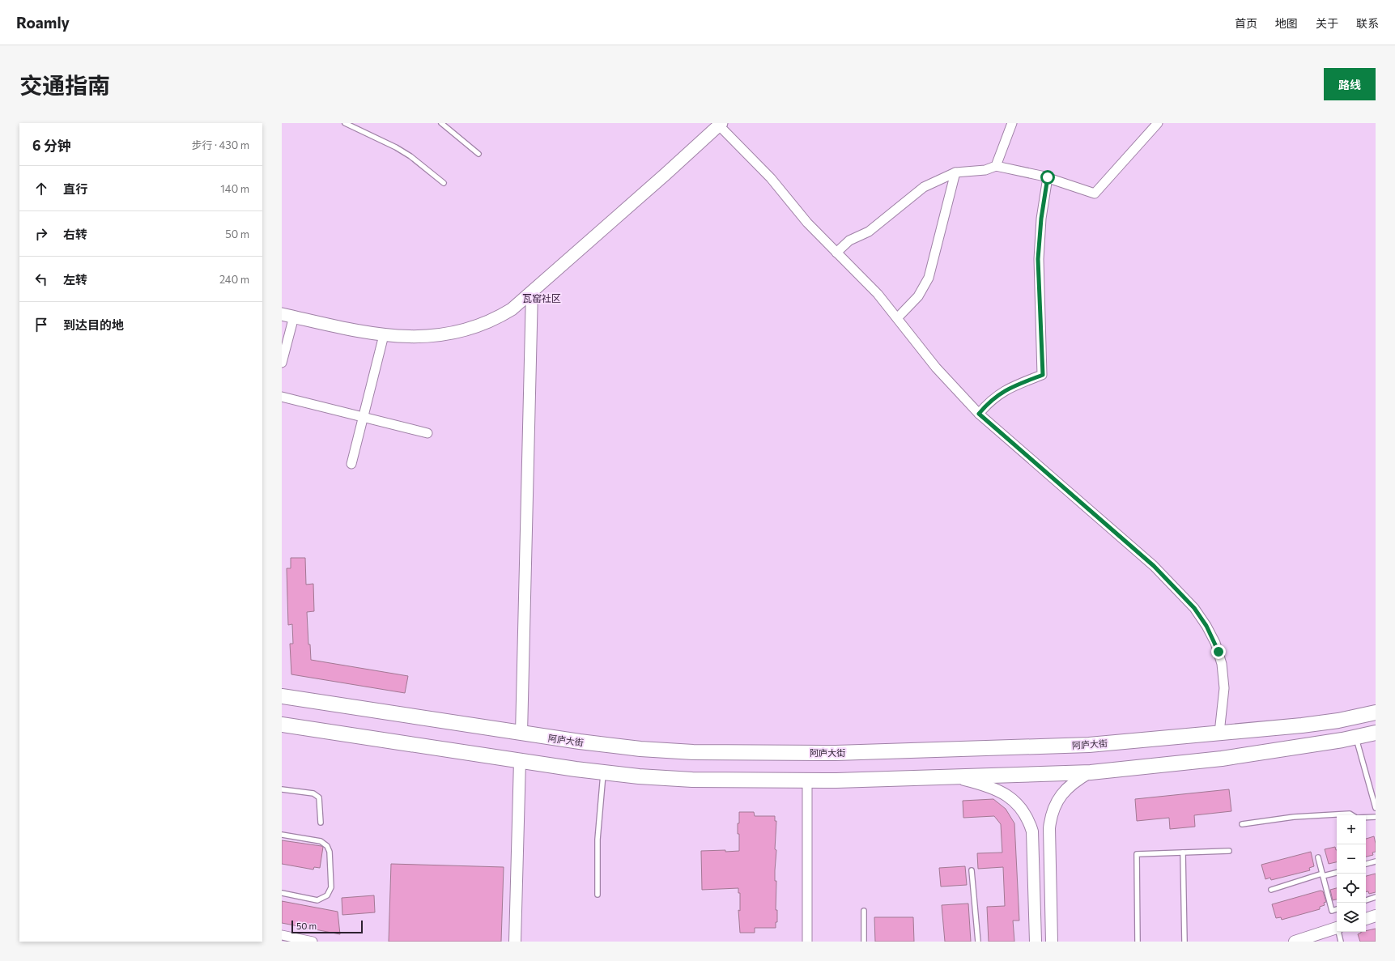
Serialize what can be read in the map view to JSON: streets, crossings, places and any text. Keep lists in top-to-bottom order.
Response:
{
  "streets": {
    "highway": ["阿庐大街"]
  },
  "districts": ["瓦窑社区"],
  "scale_bar": "50 m",
  "page": {
    "header": "Roamly",
    "nav": [
      "首页",
      "地图",
      "关于",
      "联系"
    ],
    "title": "交通指南",
    "buttons": "路线",
    "heading": ["6 分钟", "步行 · 430 m"],
    "list": [
      ["直行", "140 m"],
      ["右转", "50 m"],
      ["左转", "240 m"],
      "到达目的地"
    ],
    "map_buttons": ["+", "−"],
    "scale": "50 m"
  }
}
